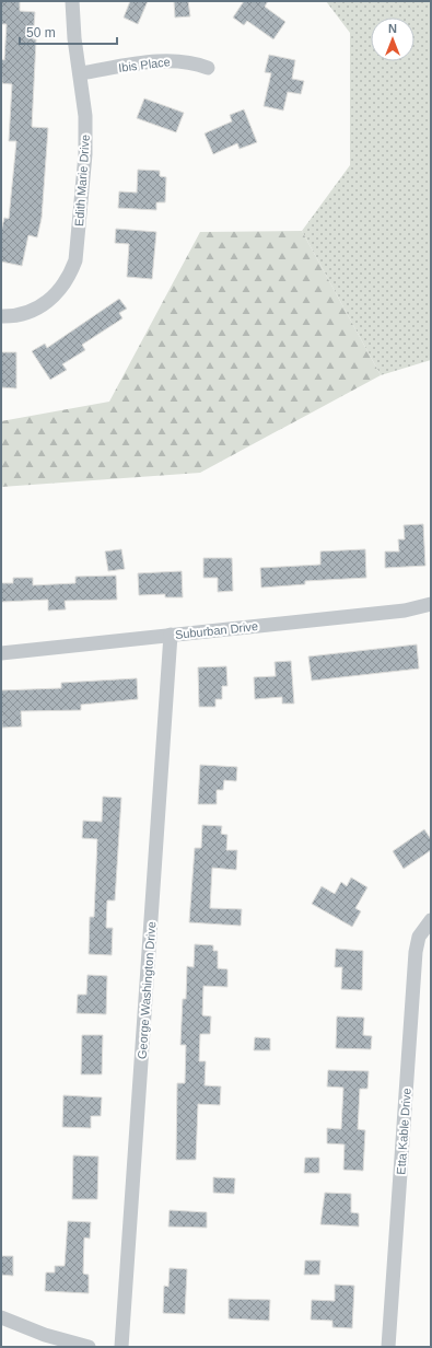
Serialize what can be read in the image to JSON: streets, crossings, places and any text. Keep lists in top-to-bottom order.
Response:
{
  "streets": {
    "street": [
      "Ibis Place",
      "Edith Marie Drive",
      "Suburban Drive",
      "George Washington Drive",
      "Etta Kable Drive"
    ]
  },
  "crossings": [
    ["Ibis Place", "Edith Marie Drive"],
    ["Suburban Drive", "George Washington Drive"]
  ],
  "scale_bar": "50 m",
  "north": "top"
}
